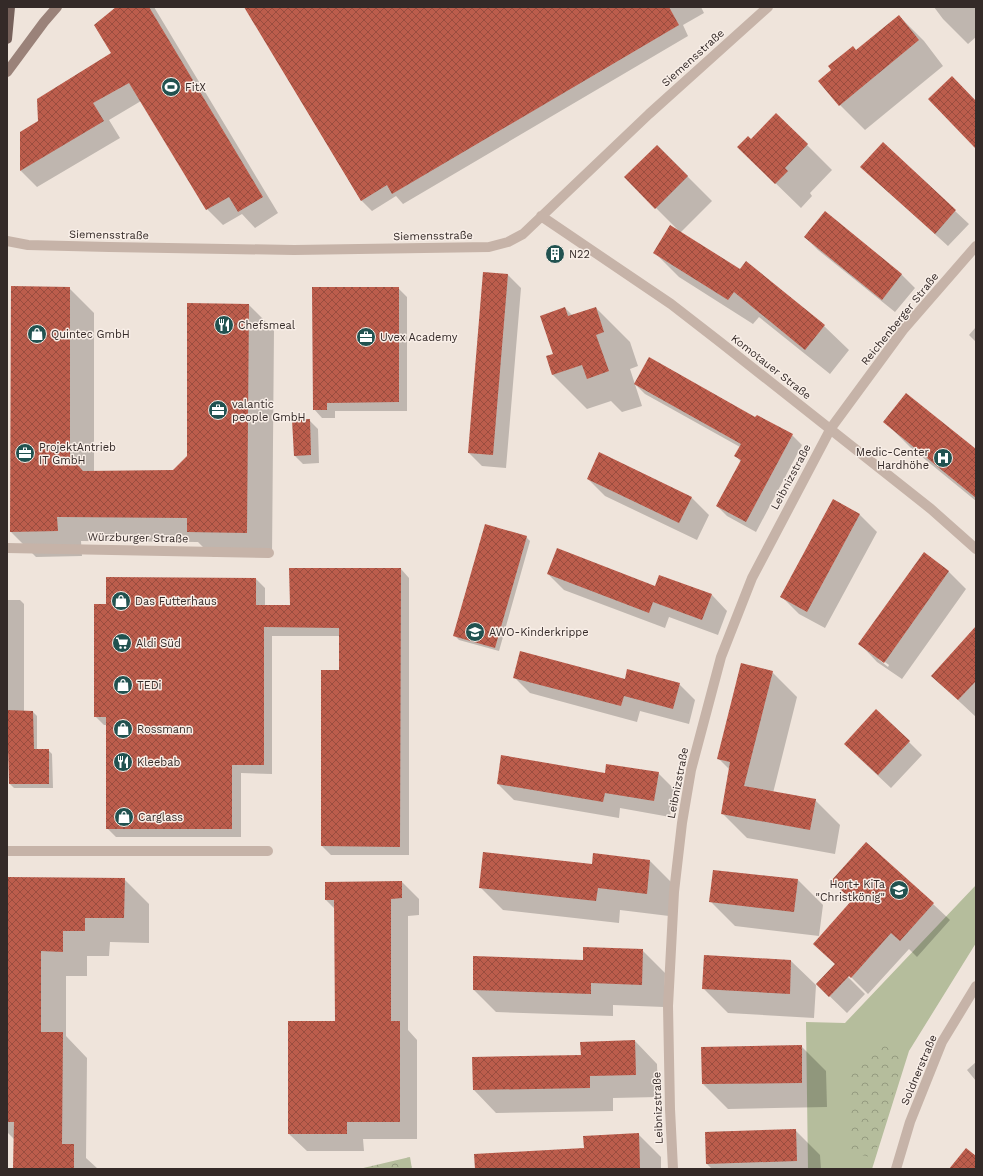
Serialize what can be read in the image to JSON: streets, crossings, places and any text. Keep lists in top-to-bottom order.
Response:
{
  "streets": {
    "street": [
      "Siemensstraße",
      "Reichenberger Straße",
      "Komotauer Straße",
      "Leibnizstraße",
      "Würzburger Straße",
      "Soldnerstraße"
    ]
  },
  "crossings": [
    ["Siemensstraße", "Komotauer Straße"],
    ["Reichenberger Straße", "Komotauer Straße"],
    ["Reichenberger Straße", "Leibnizstraße"],
    ["Komotauer Straße", "Leibnizstraße"]
  ],
  "places": {
    "sports": ["FitX"],
    "building": ["N22"],
    "restaurant": ["Chefsmeal", "Kleebab"],
    "shop": [
      "Quintec GmbH",
      "Das Futterhaus",
      "TEDi",
      "Rossmann",
      "Carglass"
    ],
    "office": ["Uvex Academy", "valantic people GmbH", "ProjektAntrieb IT GmbH"],
    "hospital": ["Medic-Center Hardhöhe"],
    "school or university": ["AWO-Kinderkrippe", "Hort+ KiTa \"Christkönig\""],
    "supermarket": ["Aldi Süd"]
  }
}
